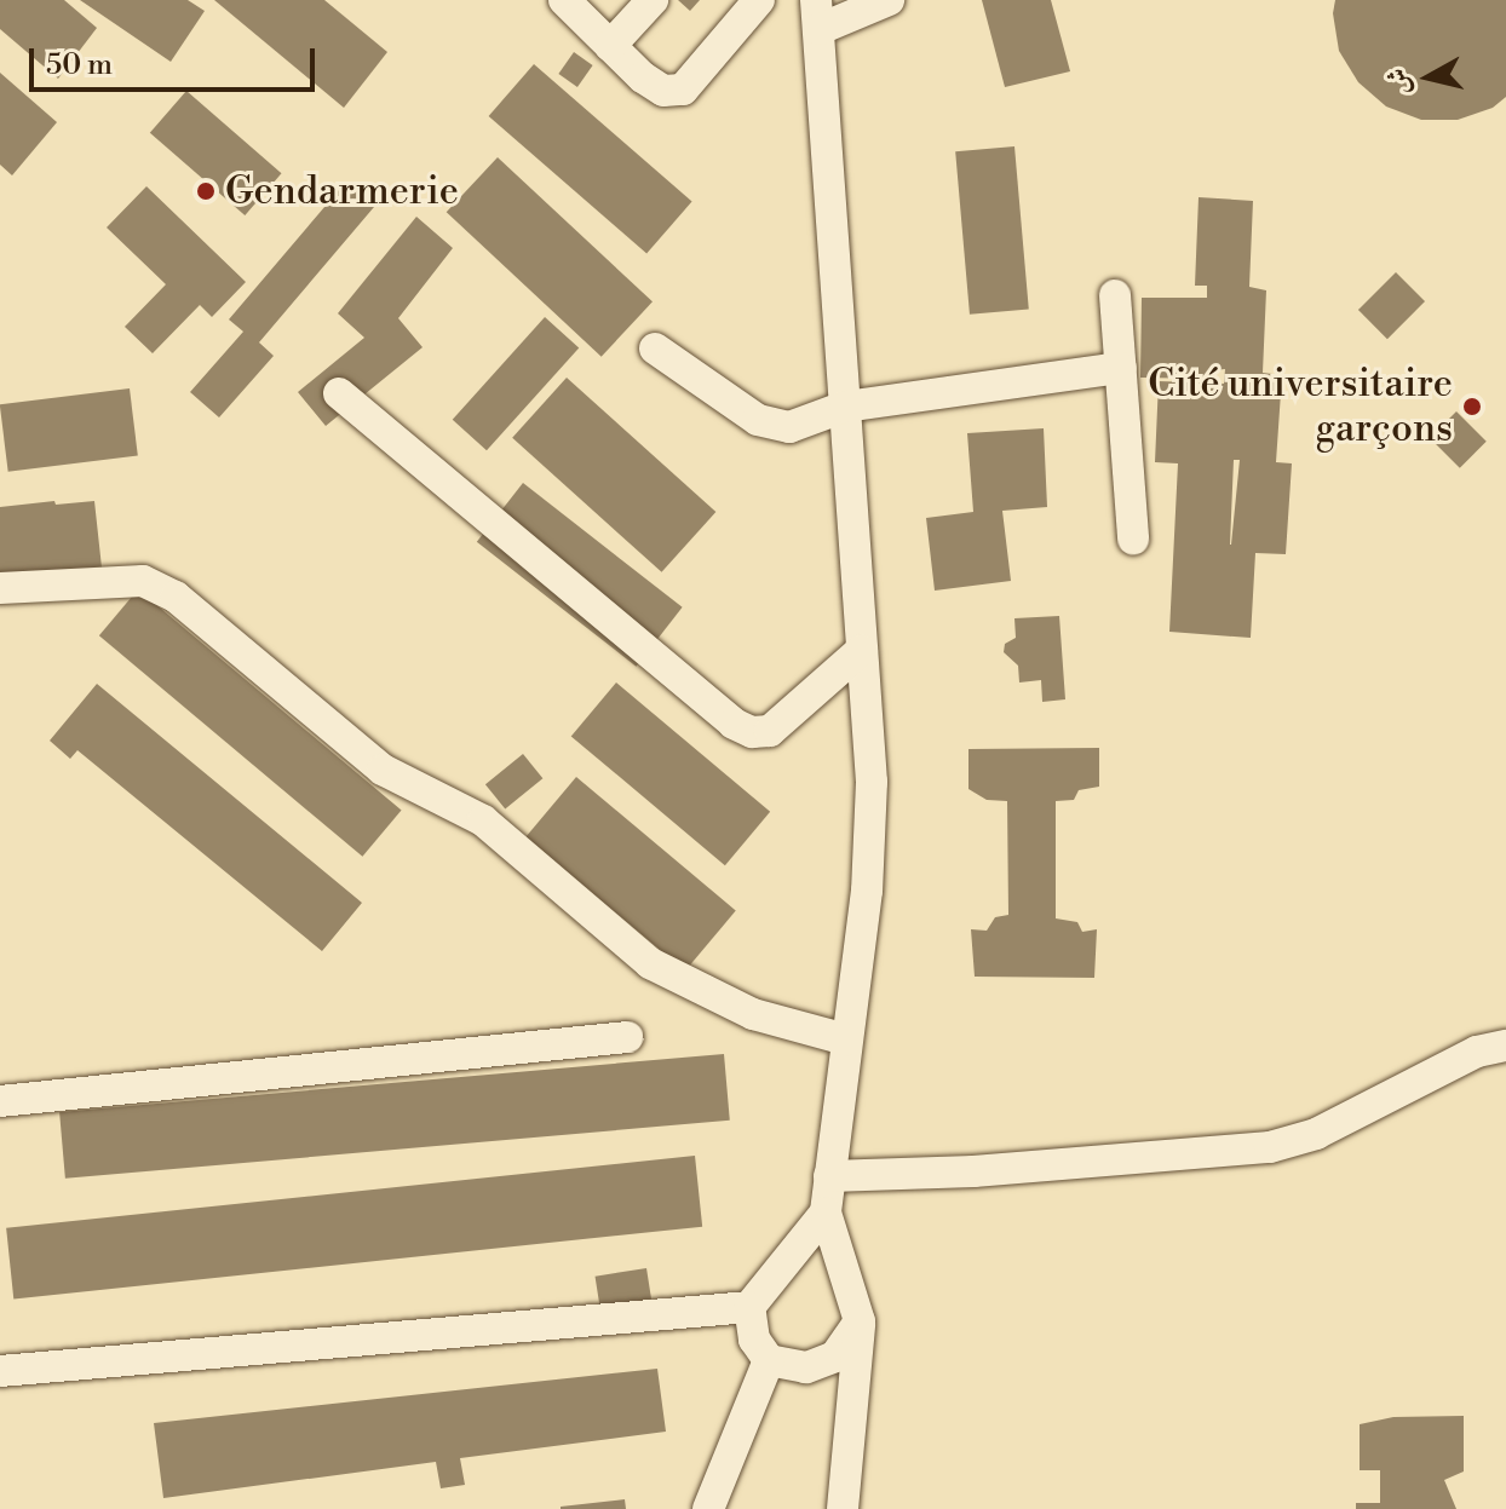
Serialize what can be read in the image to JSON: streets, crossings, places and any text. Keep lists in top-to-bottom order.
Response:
{
  "places": ["Gendarmerie", "Cité universitaire garçons"],
  "scale_bar": "50 m",
  "north": "left"
}
